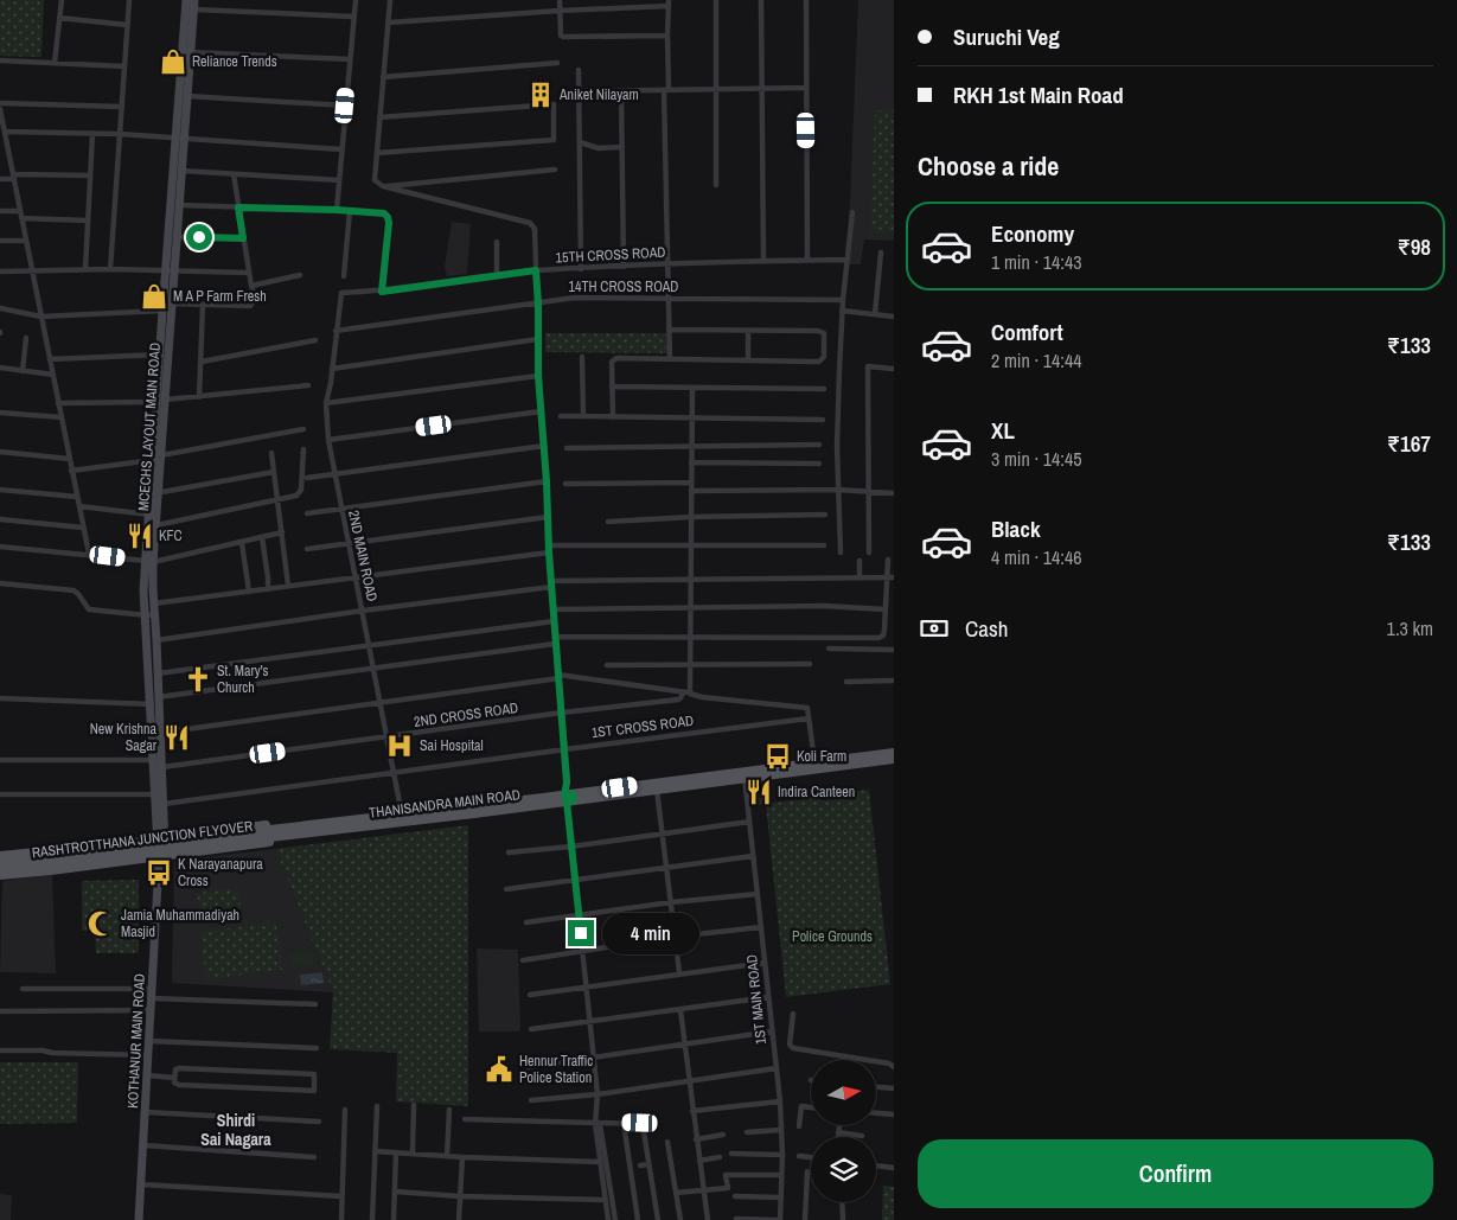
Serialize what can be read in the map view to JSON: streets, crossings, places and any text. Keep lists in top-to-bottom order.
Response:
{
  "streets": {
    "main road": [
      "MCECHS LAYOUT MAIN ROAD",
      "THANISANDRA MAIN ROAD",
      "RASHTROTTHANA JUNCTION FLYOVER",
      "KOTHANUR MAIN ROAD"
    ],
    "street": [
      "15TH CROSS ROAD",
      "14TH CROSS ROAD",
      "2ND MAIN ROAD",
      "2ND CROSS ROAD",
      "1ST CROSS ROAD",
      "1ST MAIN ROAD"
    ]
  },
  "crossings": [
    ["15TH CROSS ROAD", "2ND MAIN ROAD"],
    ["14TH CROSS ROAD", "2ND MAIN ROAD"],
    ["MCECHS LAYOUT MAIN ROAD", "2ND CROSS ROAD"],
    ["MCECHS LAYOUT MAIN ROAD", "1ST CROSS ROAD"],
    ["MCECHS LAYOUT MAIN ROAD", "THANISANDRA MAIN ROAD"],
    ["MCECHS LAYOUT MAIN ROAD", "KOTHANUR MAIN ROAD"],
    ["2ND MAIN ROAD", "2ND CROSS ROAD"],
    ["2ND MAIN ROAD", "1ST CROSS ROAD"],
    ["2ND MAIN ROAD", "THANISANDRA MAIN ROAD"],
    ["THANISANDRA MAIN ROAD", "RASHTROTTHANA JUNCTION FLYOVER"],
    ["THANISANDRA MAIN ROAD", "1ST MAIN ROAD"],
    ["THANISANDRA MAIN ROAD", "KOTHANUR MAIN ROAD"]
  ],
  "districts": ["Shirdi Sai Nagara"],
  "parks": ["Police Grounds"],
  "places": {
    "shop": ["Reliance Trends", "M A P Farm Fresh"],
    "building": ["Aniket Nilayam"],
    "restaurant": ["KFC", "New Krishna Sagar", "Indira Canteen"],
    "church": ["St. Mary's Church"],
    "hospital": ["Sai Hospital"],
    "bus stop": ["Koli Farm", "K Narayanapura Cross"],
    "mosque": ["Jamia Muhammadiyah Masjid"],
    "public building": ["Hennur Traffic Police Station"]
  },
  "north": "right",
  "page": {
    "banner": ["Suruchi Veg", "RKH 1st Main Road"],
    "heading": "Choose a ride",
    "list": [
      {
        "name": "Economy",
        "note": "1 min · 14:43",
        "value": "₹98"
      },
      {
        "name": "Comfort",
        "note": "2 min · 14:44",
        "value": "₹133"
      },
      {
        "name": "XL",
        "note": "3 min · 14:45",
        "value": "₹167"
      },
      {
        "name": "Black",
        "note": "4 min · 14:46",
        "value": "₹133"
      }
    ],
    "pay": ["Cash", "1.3 km"],
    "bubble": "4 min",
    "buttons": "Confirm"
  }
}
